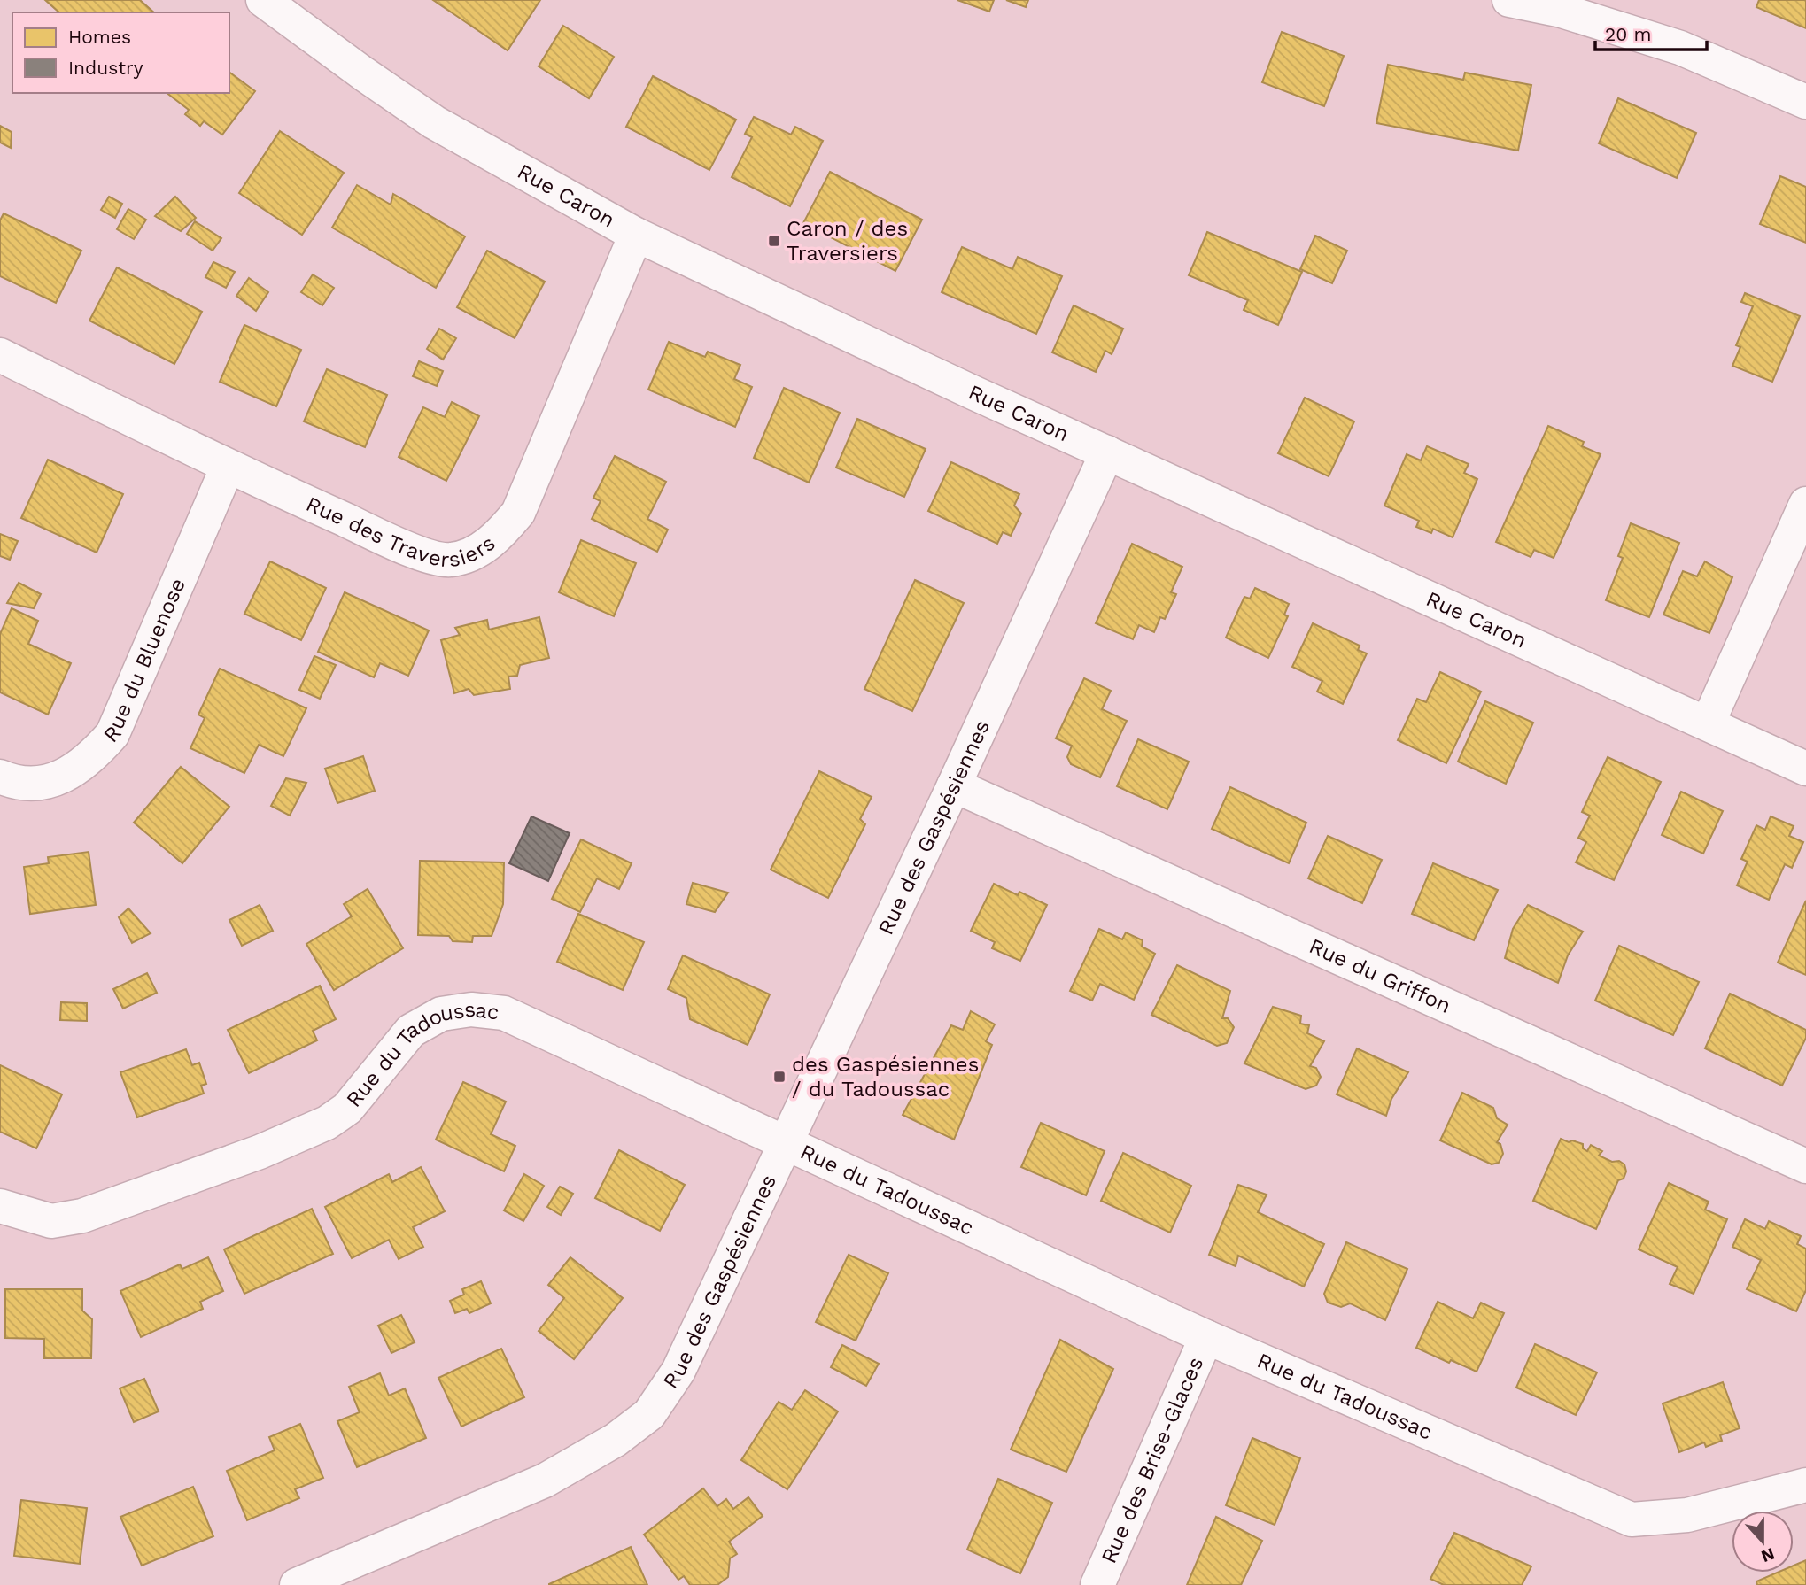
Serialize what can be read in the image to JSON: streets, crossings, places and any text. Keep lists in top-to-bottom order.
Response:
{
  "streets": {
    "street": [
      "Rue Caron",
      "Rue des Traversiers",
      "Rue du Bluenose",
      "Rue des Gaspésiennes",
      "Rue du Griffon",
      "Rue du Tadoussac",
      "Rue des Brise-Glaces"
    ]
  },
  "crossings": [
    ["Rue Caron", "Rue des Traversiers"],
    ["Rue Caron", "Rue des Gaspésiennes"],
    ["Rue des Traversiers", "Rue du Bluenose"],
    ["Rue des Gaspésiennes", "Rue du Griffon"],
    ["Rue des Gaspésiennes", "Rue du Tadoussac"],
    ["Rue du Tadoussac", "Rue des Brise-Glaces"]
  ],
  "places": {
    "transit": ["Caron / des Traversiers", "des Gaspésiennes / du Tadoussac"]
  },
  "legend": ["Homes", "Industry"],
  "scale_bar": "20 m",
  "north": "bottom"
}
